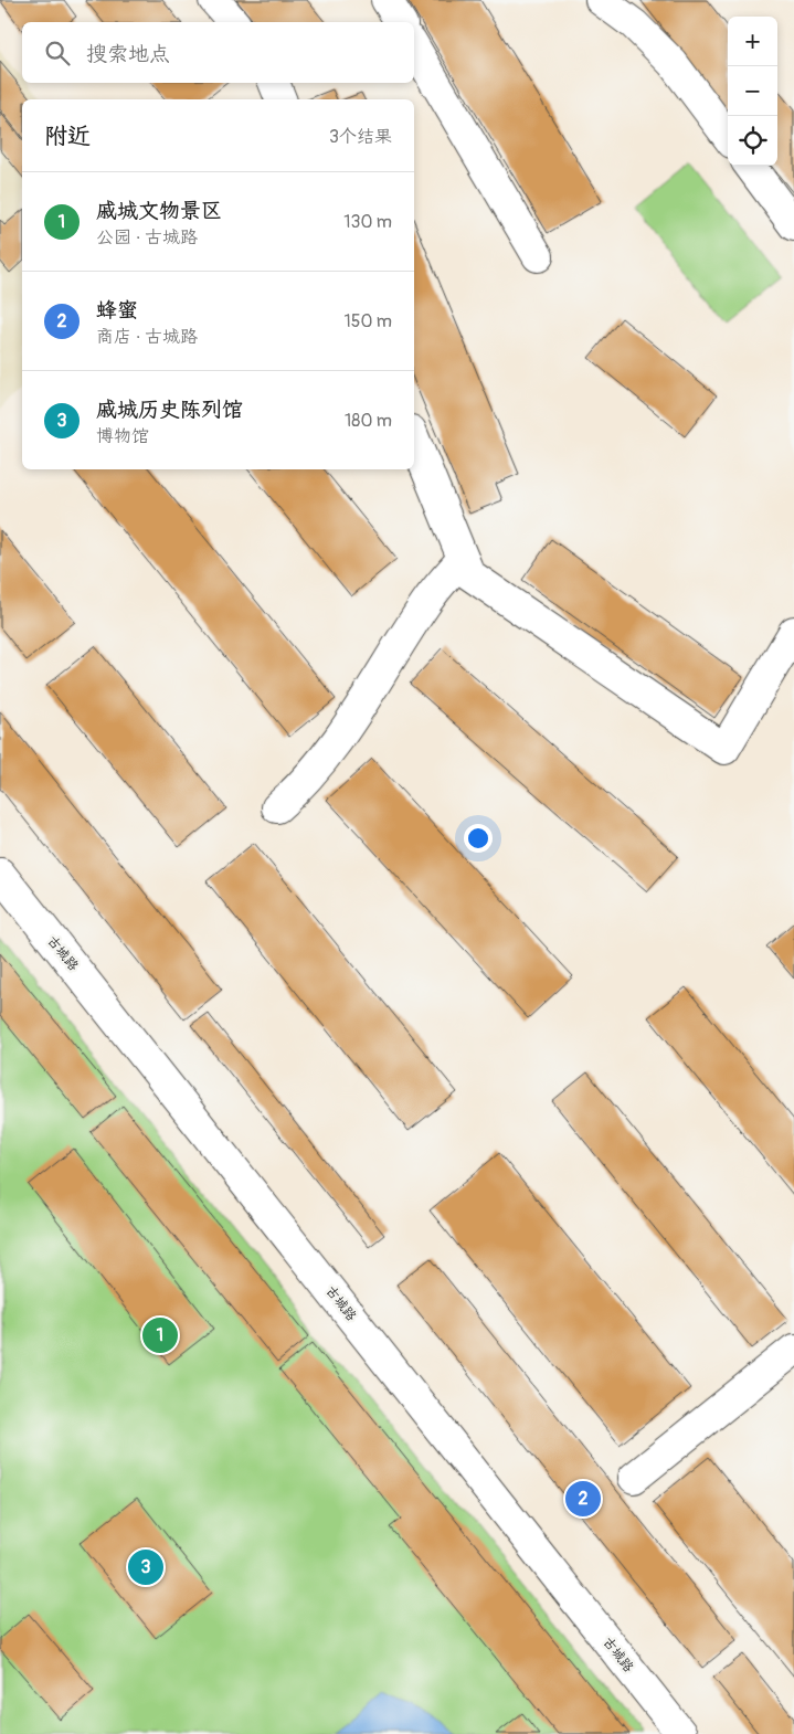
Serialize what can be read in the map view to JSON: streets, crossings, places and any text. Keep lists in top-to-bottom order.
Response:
{
  "streets": {
    "street": ["古城路"]
  },
  "page": {
    "map_buttons": ["+", "−"],
    "search": "搜索地点",
    "heading": ["附近", "3个结果"],
    "list": [
      {
        "mark": "1",
        "name": "戚城文物景区",
        "note": "公园 · 古城路",
        "value": "130 m"
      },
      {
        "mark": "2",
        "name": "蜂蜜",
        "note": "商店 · 古城路",
        "value": "150 m"
      },
      {
        "mark": "3",
        "name": "戚城历史陈列馆",
        "note": "博物馆",
        "value": "180 m"
      }
    ],
    "pins": ["1", "2", "3"]
  }
}
